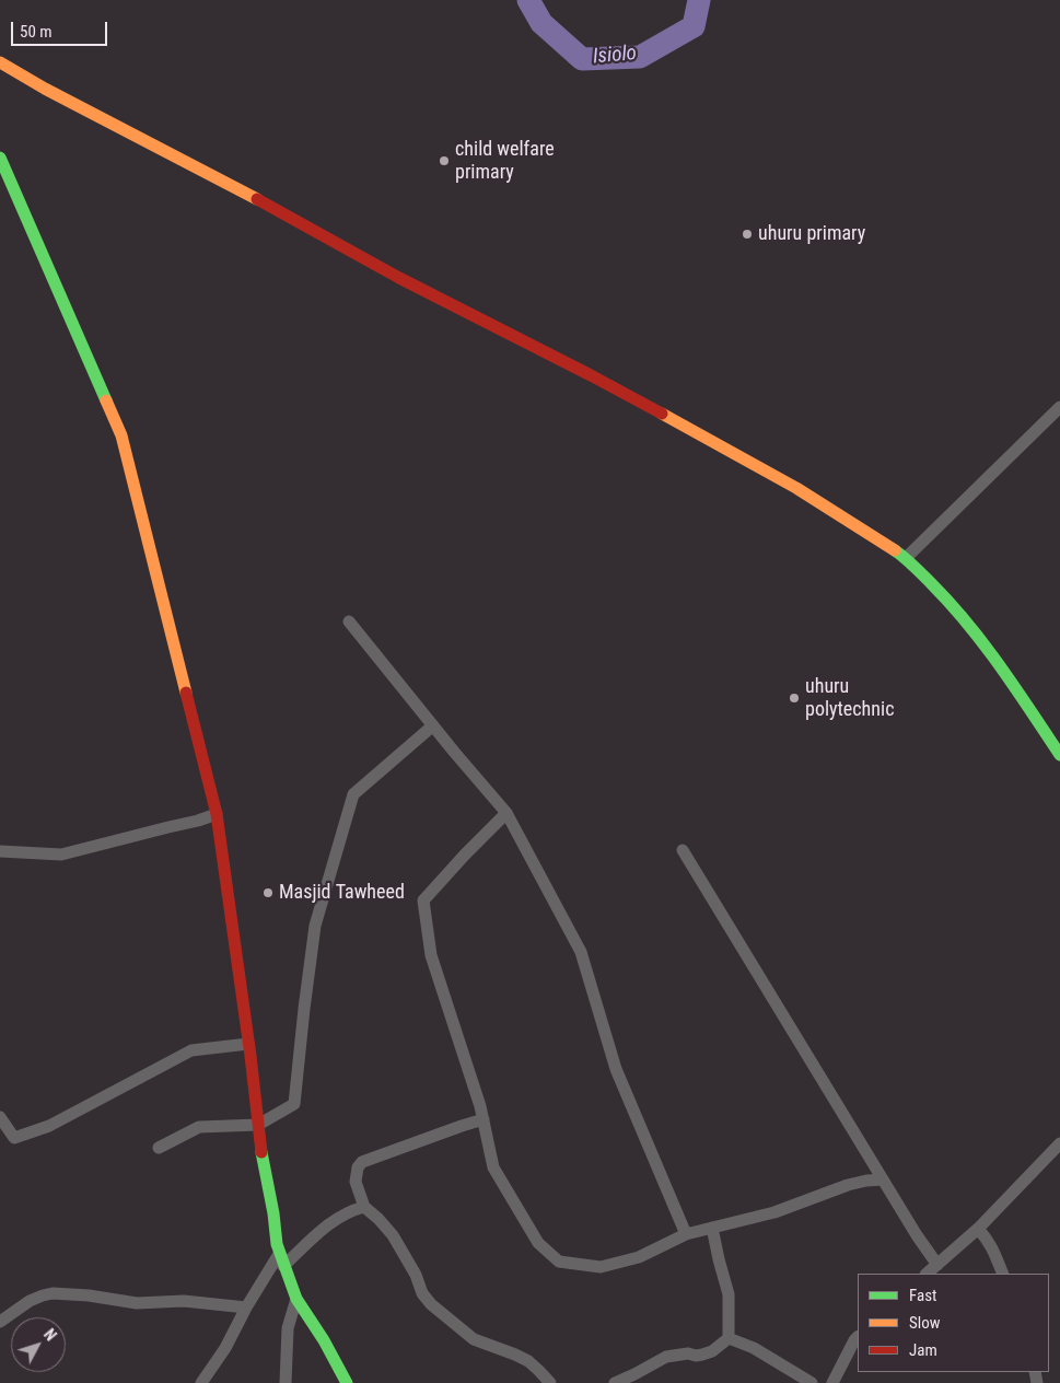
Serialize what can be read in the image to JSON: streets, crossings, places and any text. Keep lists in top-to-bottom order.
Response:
{
  "water": ["Isiolo"],
  "places": [
    "child welfare primary",
    "uhuru primary",
    "uhuru polytechnic",
    "Masjid Tawheed"
  ],
  "legend": ["Fast", "Slow", "Jam"],
  "scale_bar": "50 m",
  "north": "top right"
}
